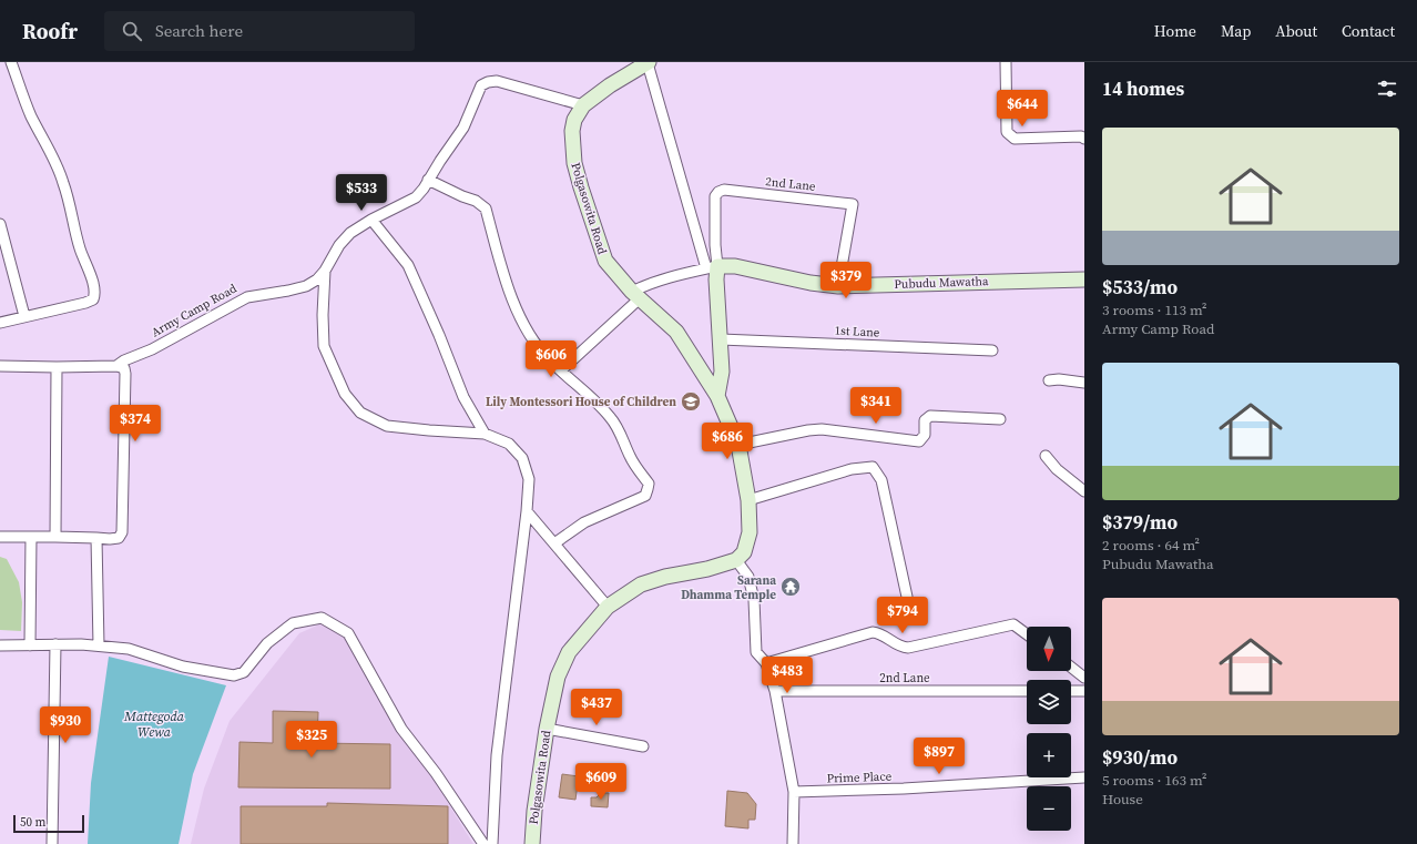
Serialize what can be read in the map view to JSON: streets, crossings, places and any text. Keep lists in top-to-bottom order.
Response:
{
  "streets": {
    "street": [
      "2nd Lane",
      "Polgasowita Road",
      "Pubudu Mawatha",
      "Army Camp Road",
      "1st Lane",
      "Prime Place"
    ]
  },
  "crossings": [
    ["2nd Lane", "Pubudu Mawatha"],
    ["Polgasowita Road", "Army Camp Road"]
  ],
  "water": ["Mattegoda Wewa"],
  "places": {
    "school or university": ["Lily Montessori House of Children"],
    "temple": ["Sarana Dhamma Temple"]
  },
  "scale_bar": "50 m",
  "north": "bottom",
  "page": {
    "header": "Roofr",
    "search": "Search here",
    "nav": [
      "Home",
      "Map",
      "About",
      "Contact"
    ],
    "heading": "14 homes",
    "price": [
      "$644",
      "$533",
      "$379",
      "$606",
      "$341",
      "$374",
      "$686",
      "$794",
      "$483",
      "$437",
      "$930",
      "$325",
      "$897",
      "$609"
    ],
    "list": [
      {
        "name": "$533/mo",
        "note": "3 rooms · 113 m² · Army Camp Road"
      },
      {
        "name": "$379/mo",
        "note": "2 rooms · 64 m² · Pubudu Mawatha"
      },
      {
        "name": "$930/mo",
        "note": "5 rooms · 163 m² · House"
      }
    ],
    "map_buttons": ["+", "−"],
    "scale": "50 m"
  }
}
